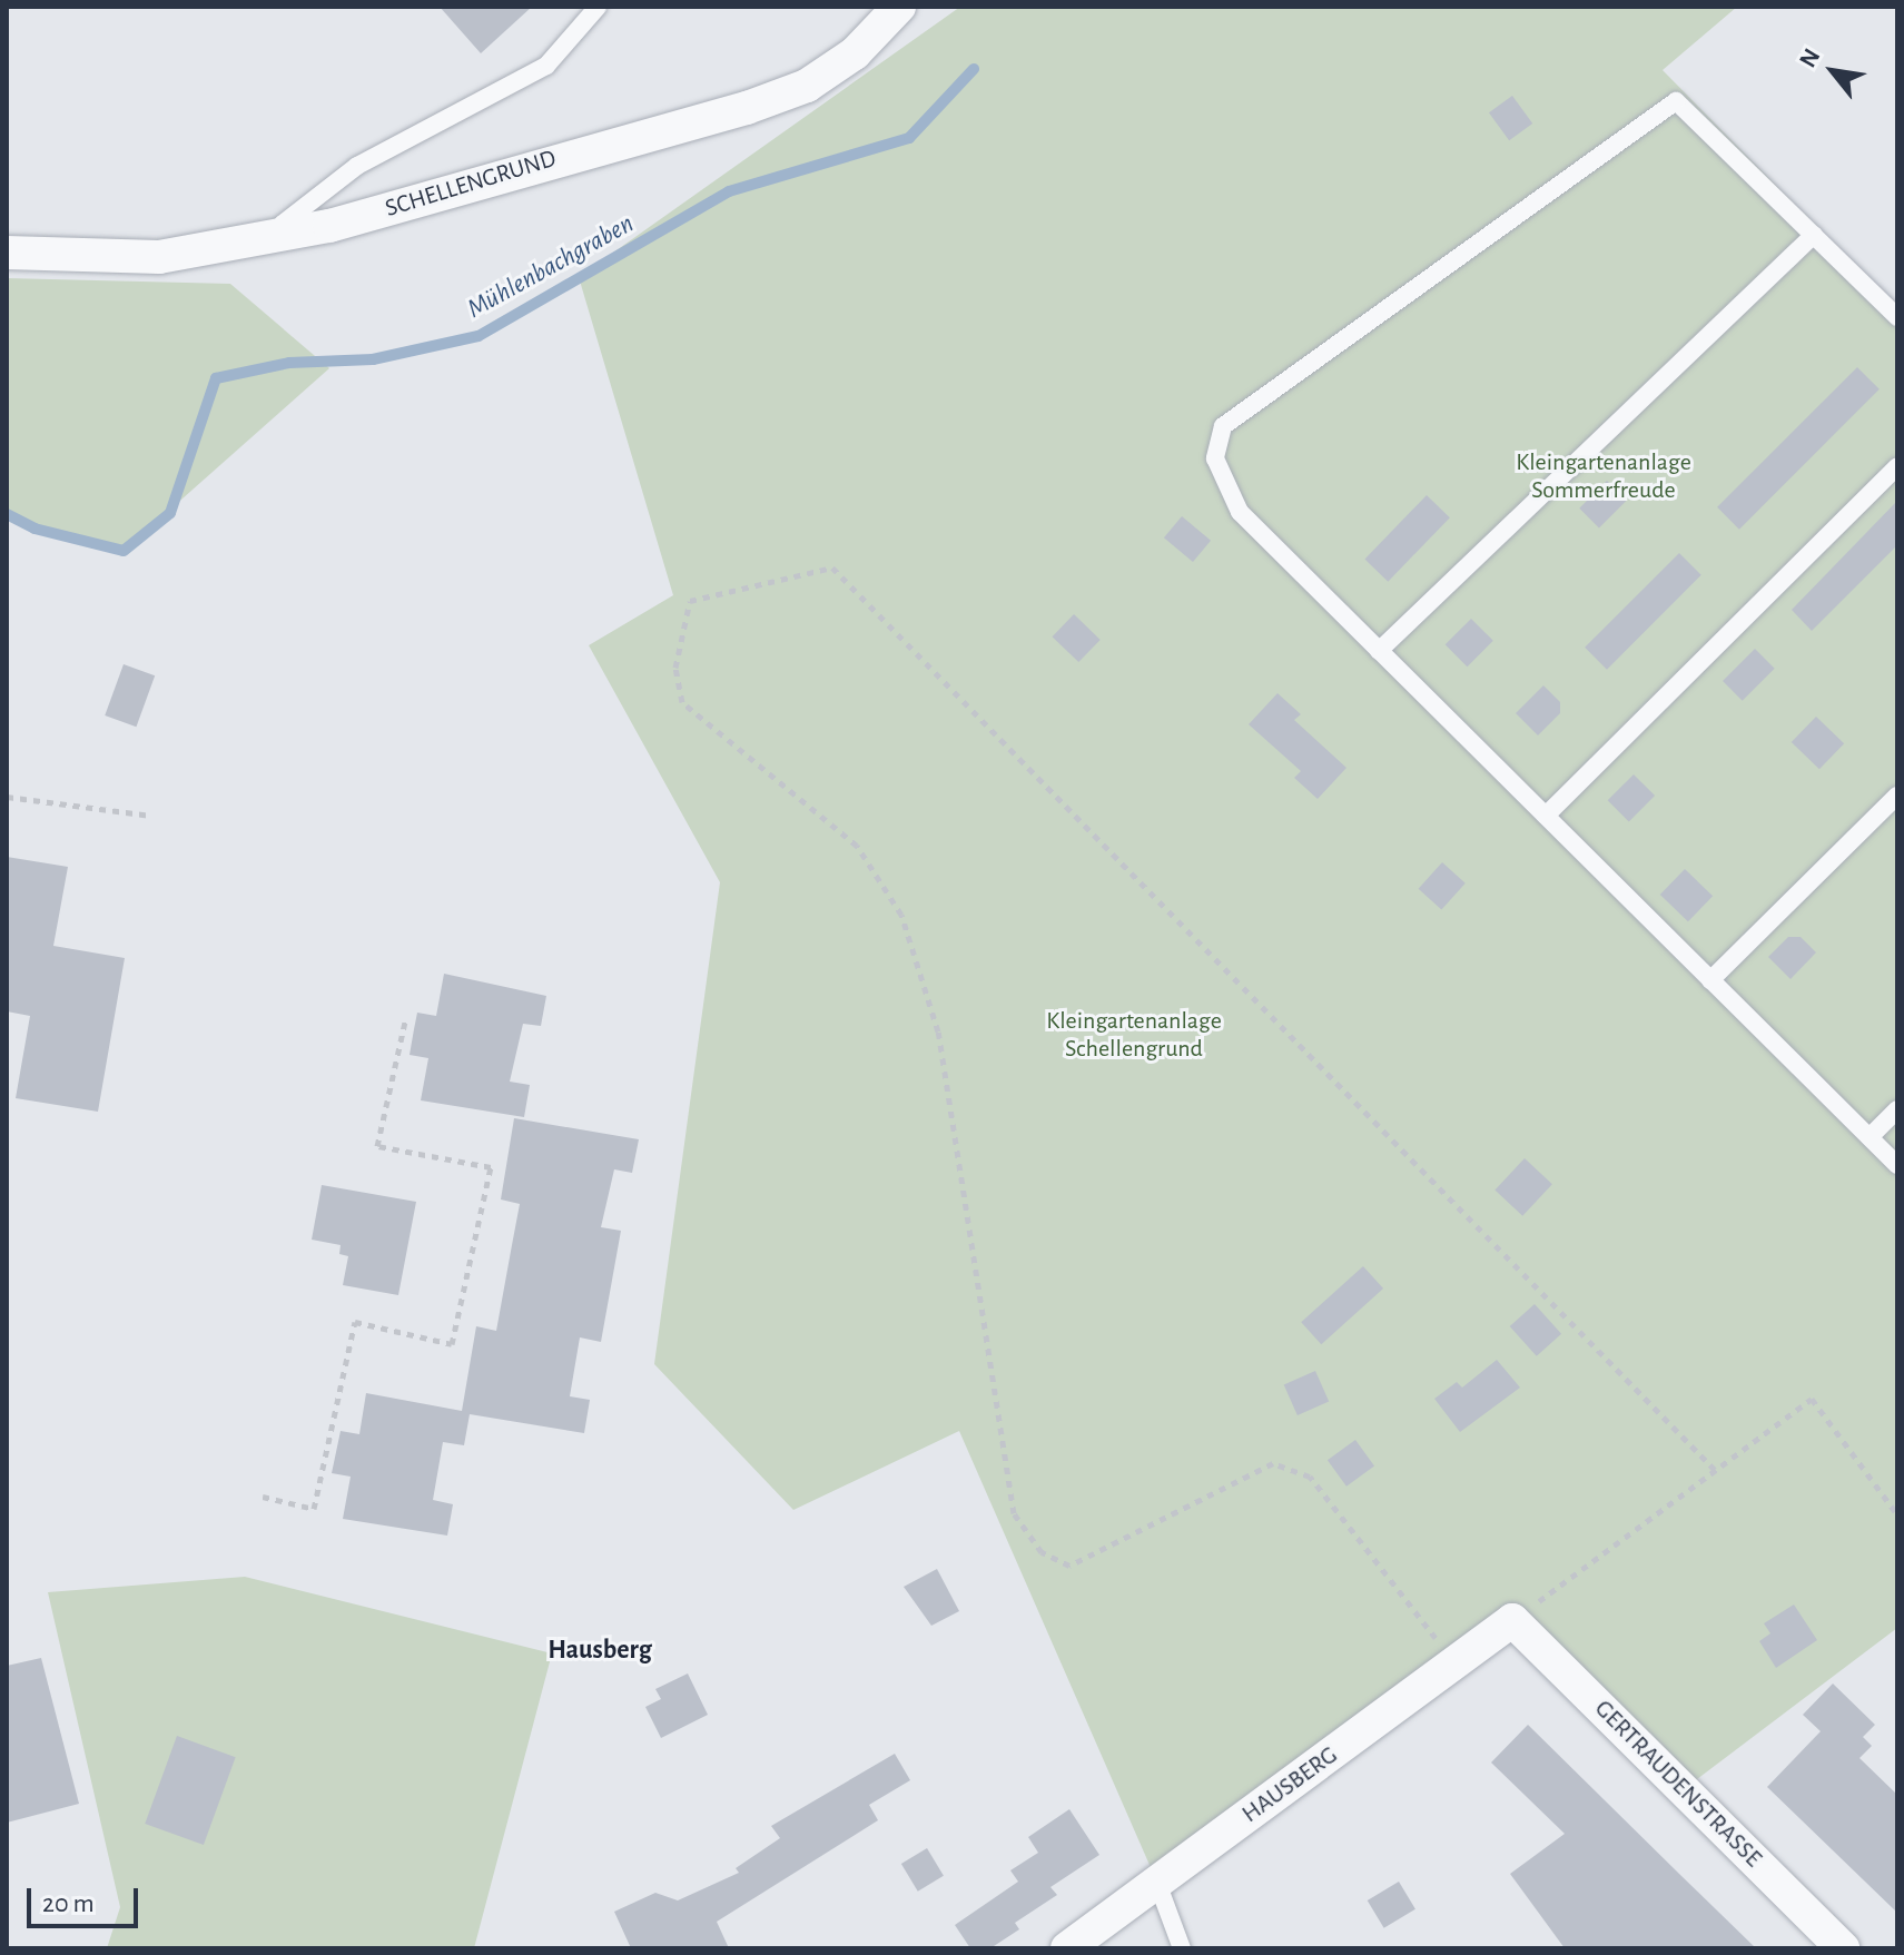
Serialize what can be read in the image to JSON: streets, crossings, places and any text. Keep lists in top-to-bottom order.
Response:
{
  "streets": {
    "street": ["SCHELLENGRUND", "GERTRAUDENSTRASSE", "HAUSBERG"]
  },
  "crossings": [
    ["GERTRAUDENSTRASSE", "HAUSBERG"]
  ],
  "districts": ["Hausberg"],
  "water": ["Mühlenbachgraben"],
  "parks": ["Kleingartenanlage Sommerfreude", "Kleingartenanlage Schellengrund"],
  "scale_bar": "20 m",
  "north": "top left"
}
